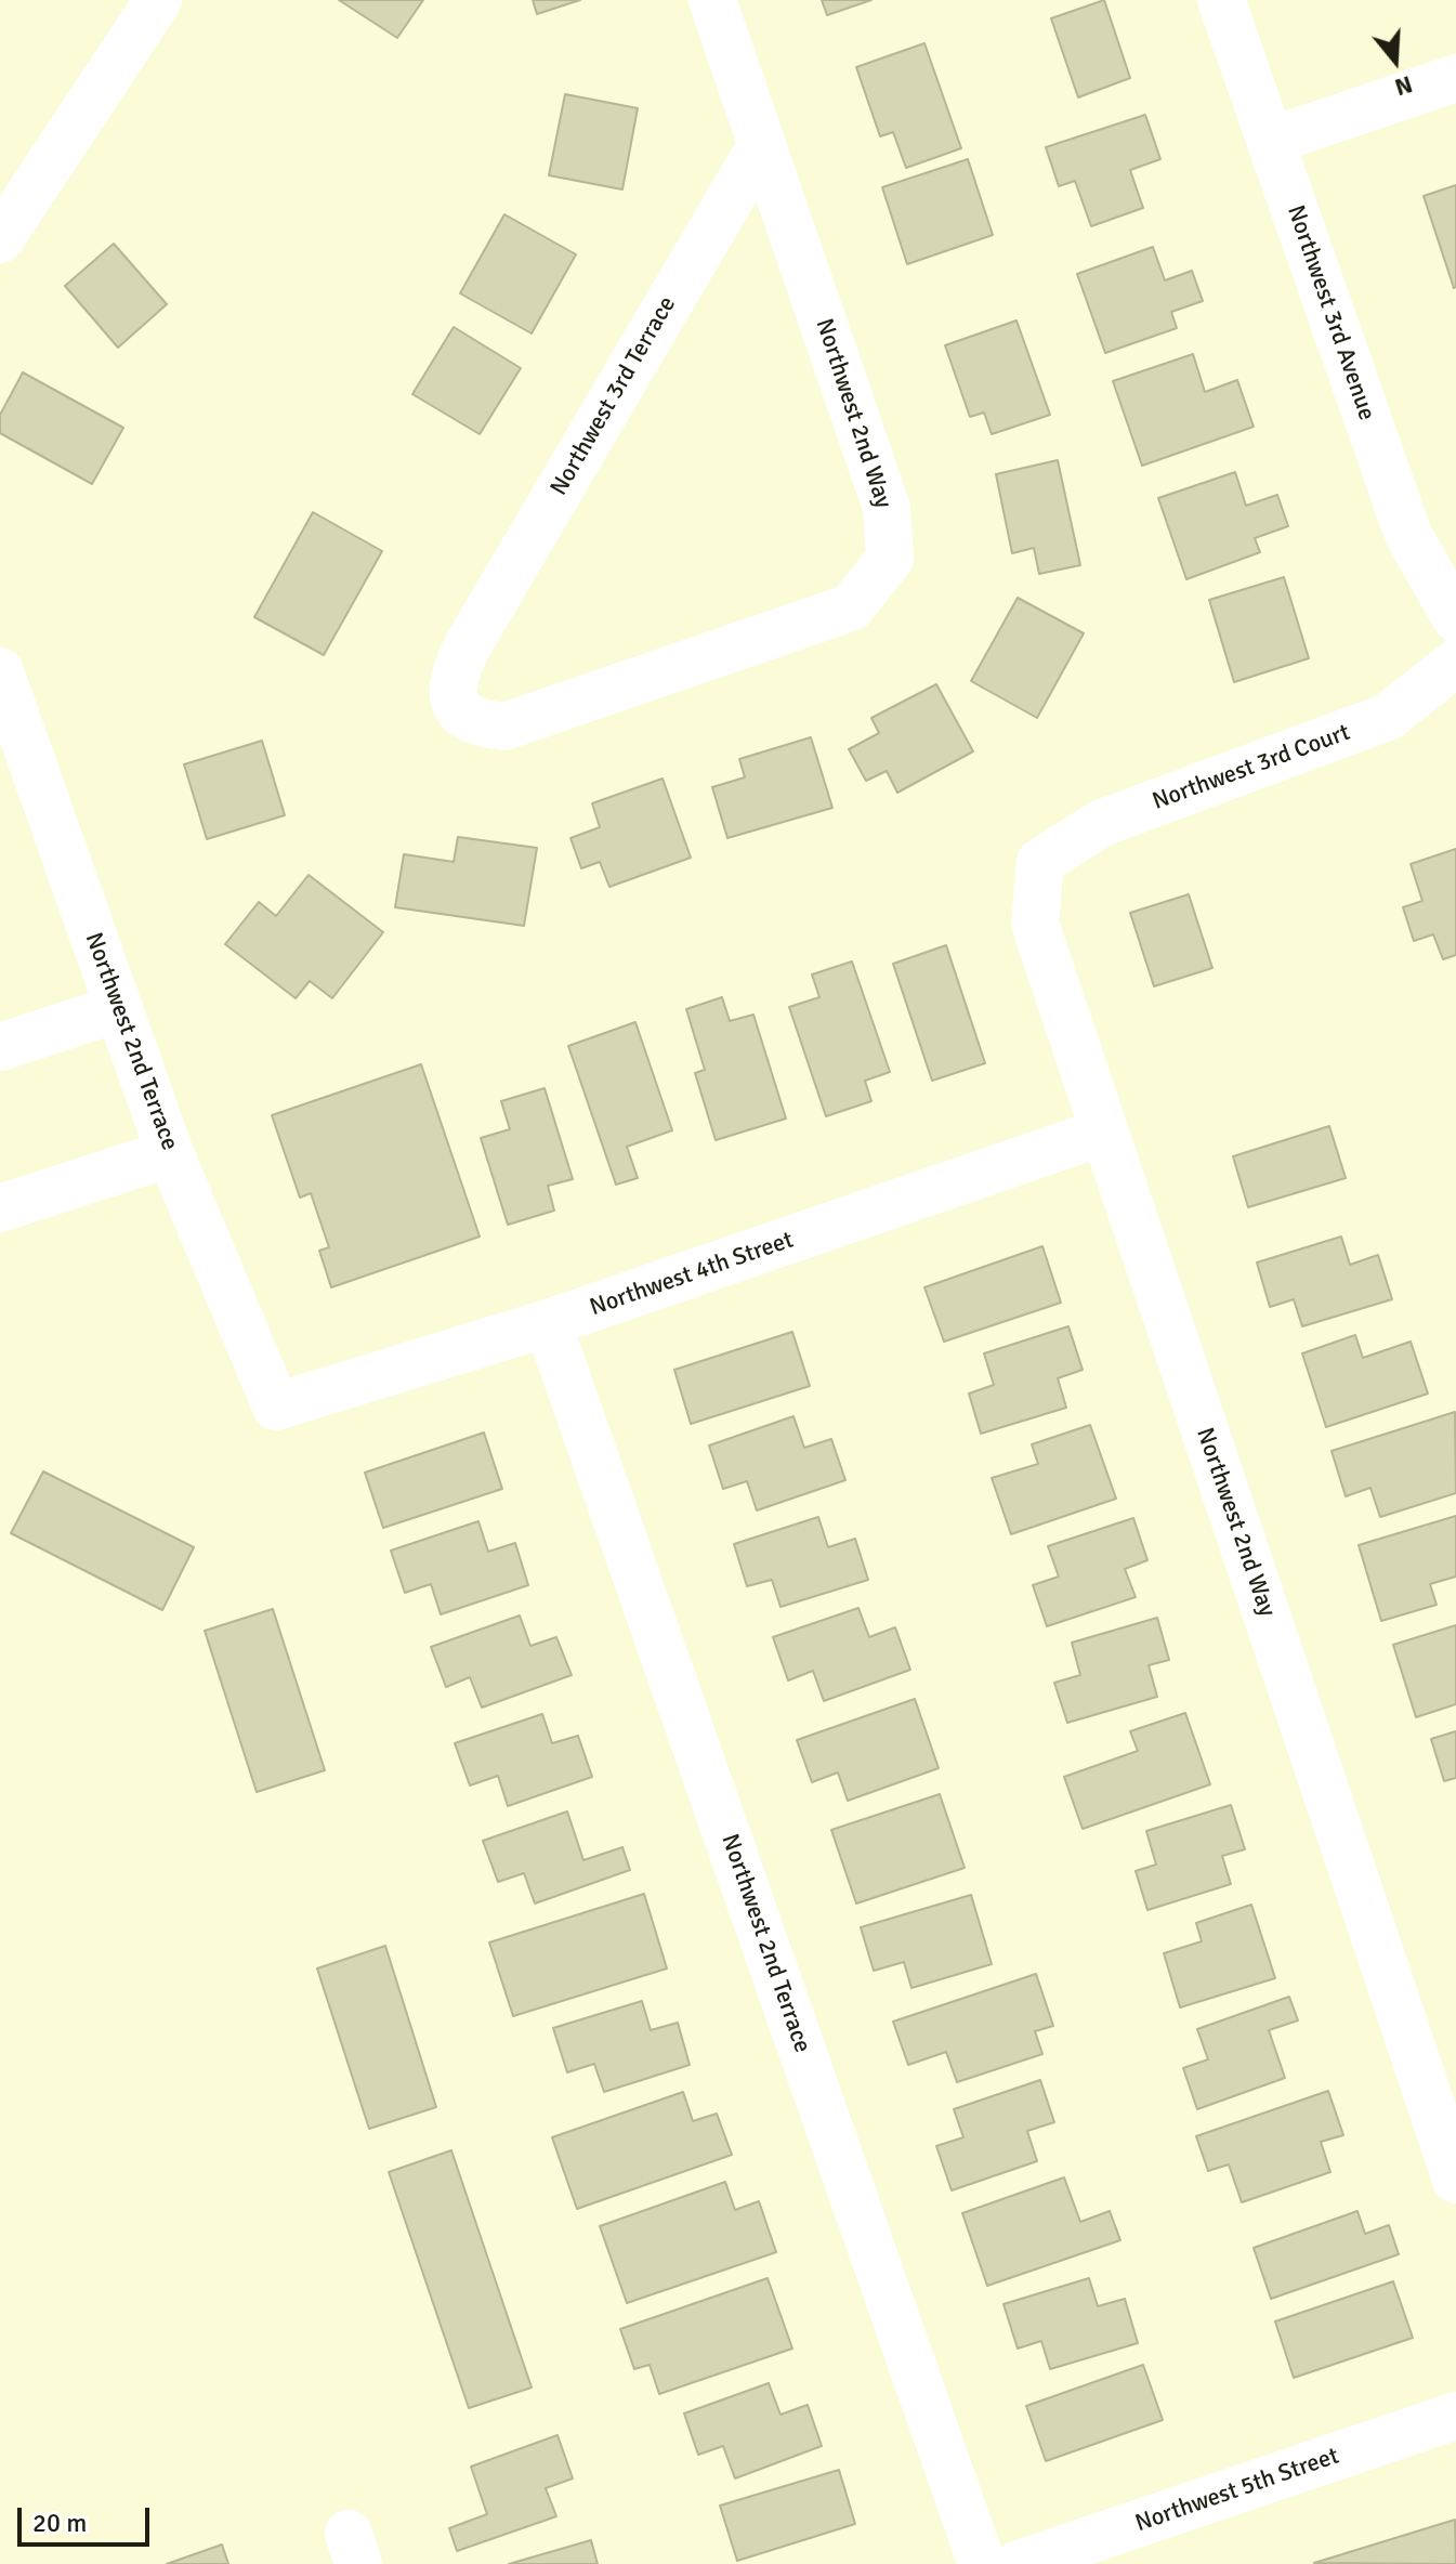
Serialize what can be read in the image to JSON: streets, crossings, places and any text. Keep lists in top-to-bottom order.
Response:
{
  "streets": {
    "street": [
      "Northwest 3rd Avenue",
      "Northwest 3rd Terrace",
      "Northwest 2nd Way",
      "Northwest 3rd Court",
      "Northwest 2nd Terrace",
      "Northwest 4th Street",
      "Northwest 5th Street"
    ]
  },
  "crossings": [
    ["Northwest 3rd Terrace", "Northwest 2nd Way"],
    ["Northwest 2nd Way", "Northwest 3rd Court"],
    ["Northwest 2nd Way", "Northwest 4th Street"],
    ["Northwest 2nd Terrace", "Northwest 4th Street"]
  ],
  "scale_bar": "20 m",
  "north": "bottom"
}
